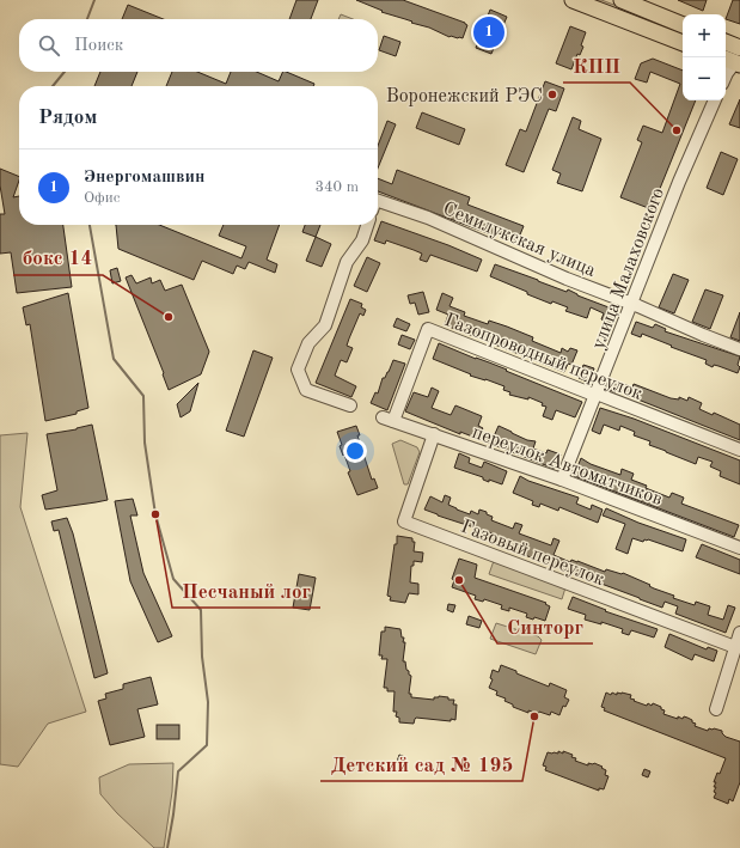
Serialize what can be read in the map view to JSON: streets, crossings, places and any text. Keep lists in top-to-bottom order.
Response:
{
  "streets": {
    "street": [
      "Семилукская улица",
      "улица Малаховского",
      "Газопроводный переулок",
      "переулок Автоматчиков",
      "Газовый переулок"
    ]
  },
  "crossings": [
    ["Семилукская улица", "улица Малаховского"],
    ["улица Малаховского", "Газопроводный переулок"],
    ["улица Малаховского", "переулок Автоматчиков"],
    ["Газопроводный переулок", "переулок Автоматчиков"],
    ["переулок Автоматчиков", "Газовый переулок"]
  ],
  "places": [
    "Воронежский РЭС",
    "КПП",
    "бокс 14",
    "Песчаный лог",
    "Синторг",
    "Детский сад № 195"
  ],
  "page": {
    "map_buttons": ["+", "−"],
    "pins": "1",
    "search": "Поиск",
    "heading": "Рядом",
    "list": [
      {
        "mark": "1",
        "name": "Энергомашвин",
        "note": "Офис",
        "value": "340 m"
      }
    ]
  }
}
